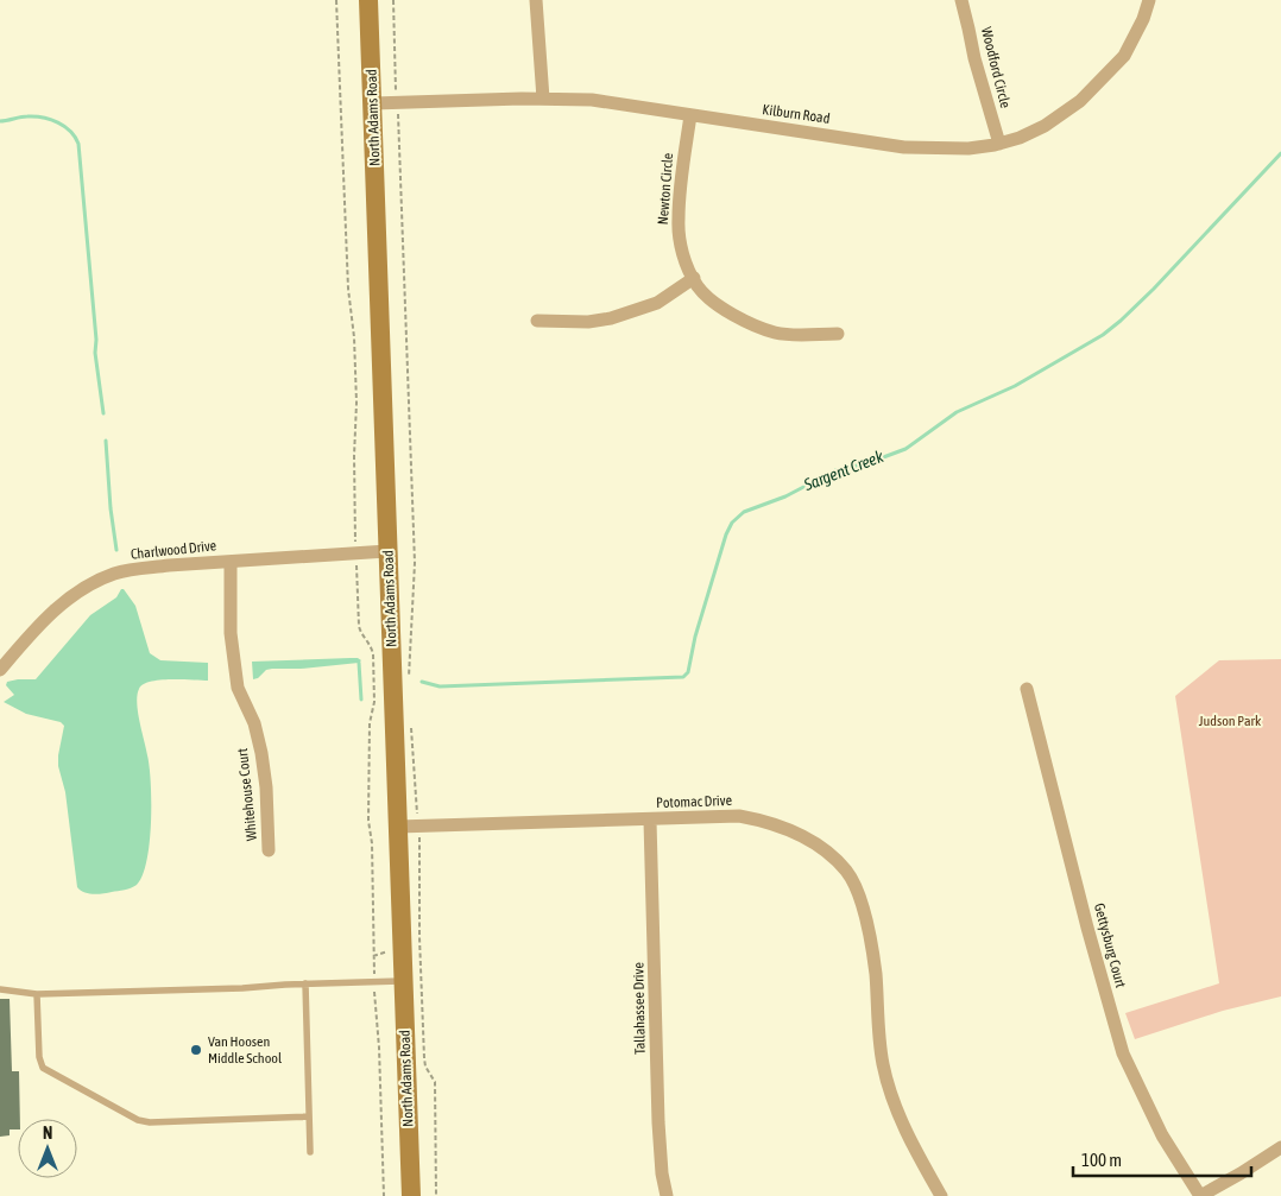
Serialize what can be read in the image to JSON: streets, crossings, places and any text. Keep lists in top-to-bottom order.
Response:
{
  "streets": {
    "main road": ["North Adams Road"],
    "street": [
      "Woodford Circle",
      "Kilburn Road",
      "Newton Circle",
      "Charlwood Drive",
      "Whitehouse Court",
      "Potomac Drive",
      "Gettysburg Court",
      "Tallahassee Drive"
    ]
  },
  "crossings": [
    ["Woodford Circle", "Kilburn Road"],
    ["Kilburn Road", "North Adams Road"],
    ["Kilburn Road", "Newton Circle"],
    ["North Adams Road", "Charlwood Drive"],
    ["North Adams Road", "Potomac Drive"],
    ["Charlwood Drive", "Whitehouse Court"],
    ["Potomac Drive", "Tallahassee Drive"]
  ],
  "water": ["Sargent Creek"],
  "parks": ["Judson Park"],
  "places": ["Van Hoosen Middle School"],
  "scale_bar": "100 m",
  "north": "top"
}
